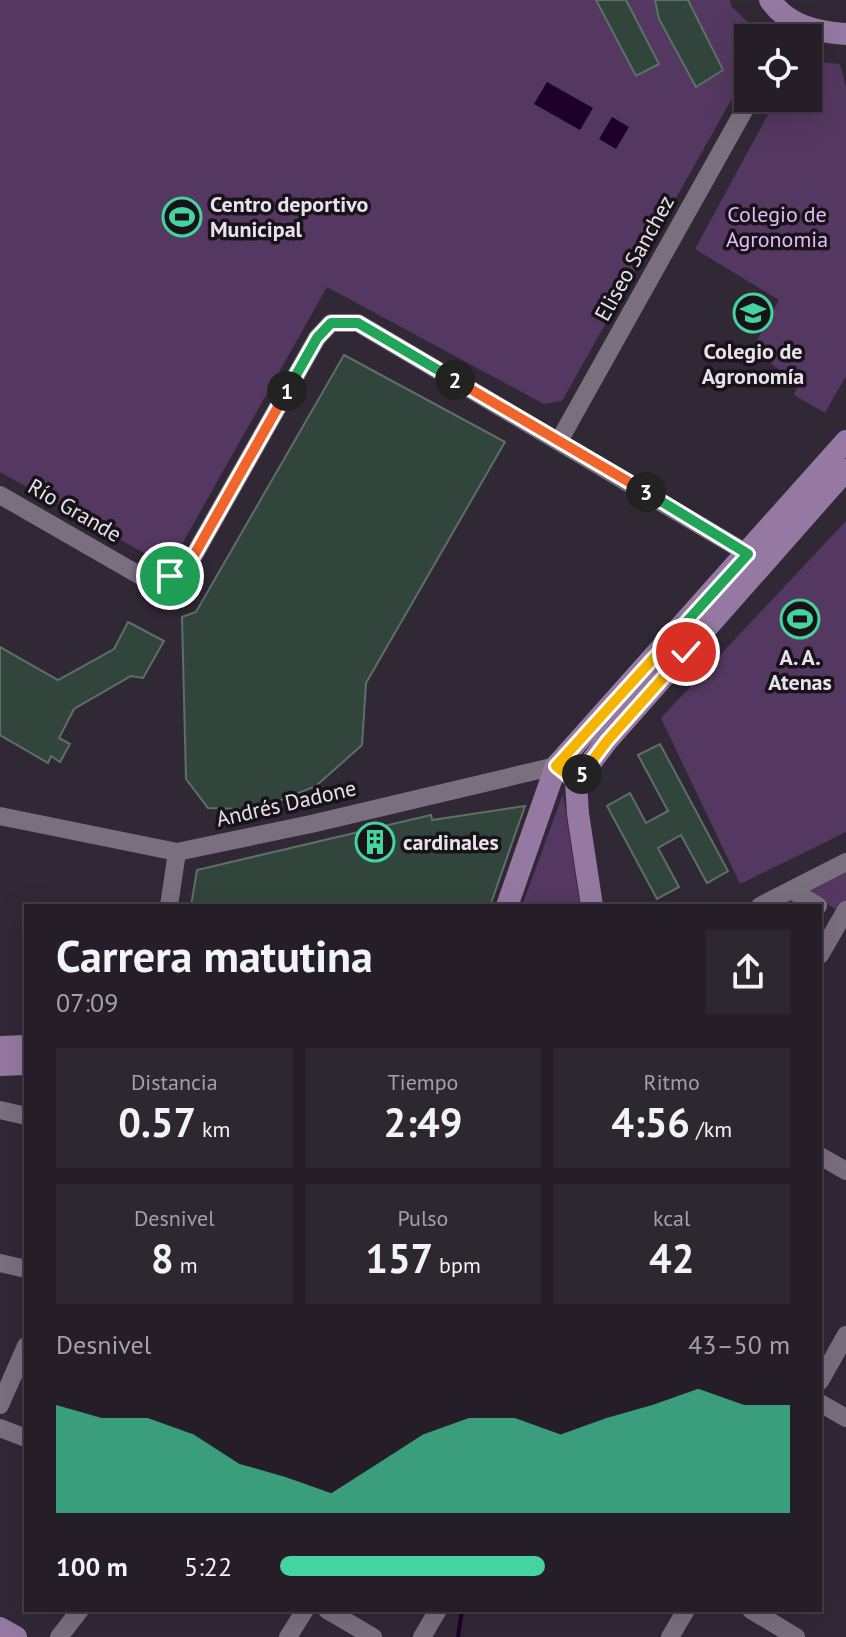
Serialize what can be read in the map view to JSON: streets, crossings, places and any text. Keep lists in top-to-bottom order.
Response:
{
  "streets": {
    "street": ["Eliseo Sanchez", "Río Grande", "Andrés Dadone"]
  },
  "crossings": [
    ["Eliseo Sanchez", "Río Grande"]
  ],
  "parks": ["Colegio de Agronomia"],
  "places": {
    "sports": ["Centro deportivo Municipal", "A. A. Atenas"],
    "school or university": ["Colegio de Agronomía"],
    "building": ["cardinales"]
  },
  "page": {
    "pins": [
      "2",
      "1",
      "3",
      "5"
    ],
    "heading": ["Carrera matutina", "07:09"],
    "stats": [
      ["Distancia", "0.57 km"],
      ["Tiempo", "2:49"],
      ["Ritmo", "4:56 /km"],
      ["Desnivel", "8 m"],
      ["Pulso", "157 bpm"],
      ["kcal", "42"]
    ],
    "chart": ["Desnivel", "43–50 m"],
    "list": [
      {
        "name": "100 m",
        "note": "5:22"
      }
    ]
  }
}
